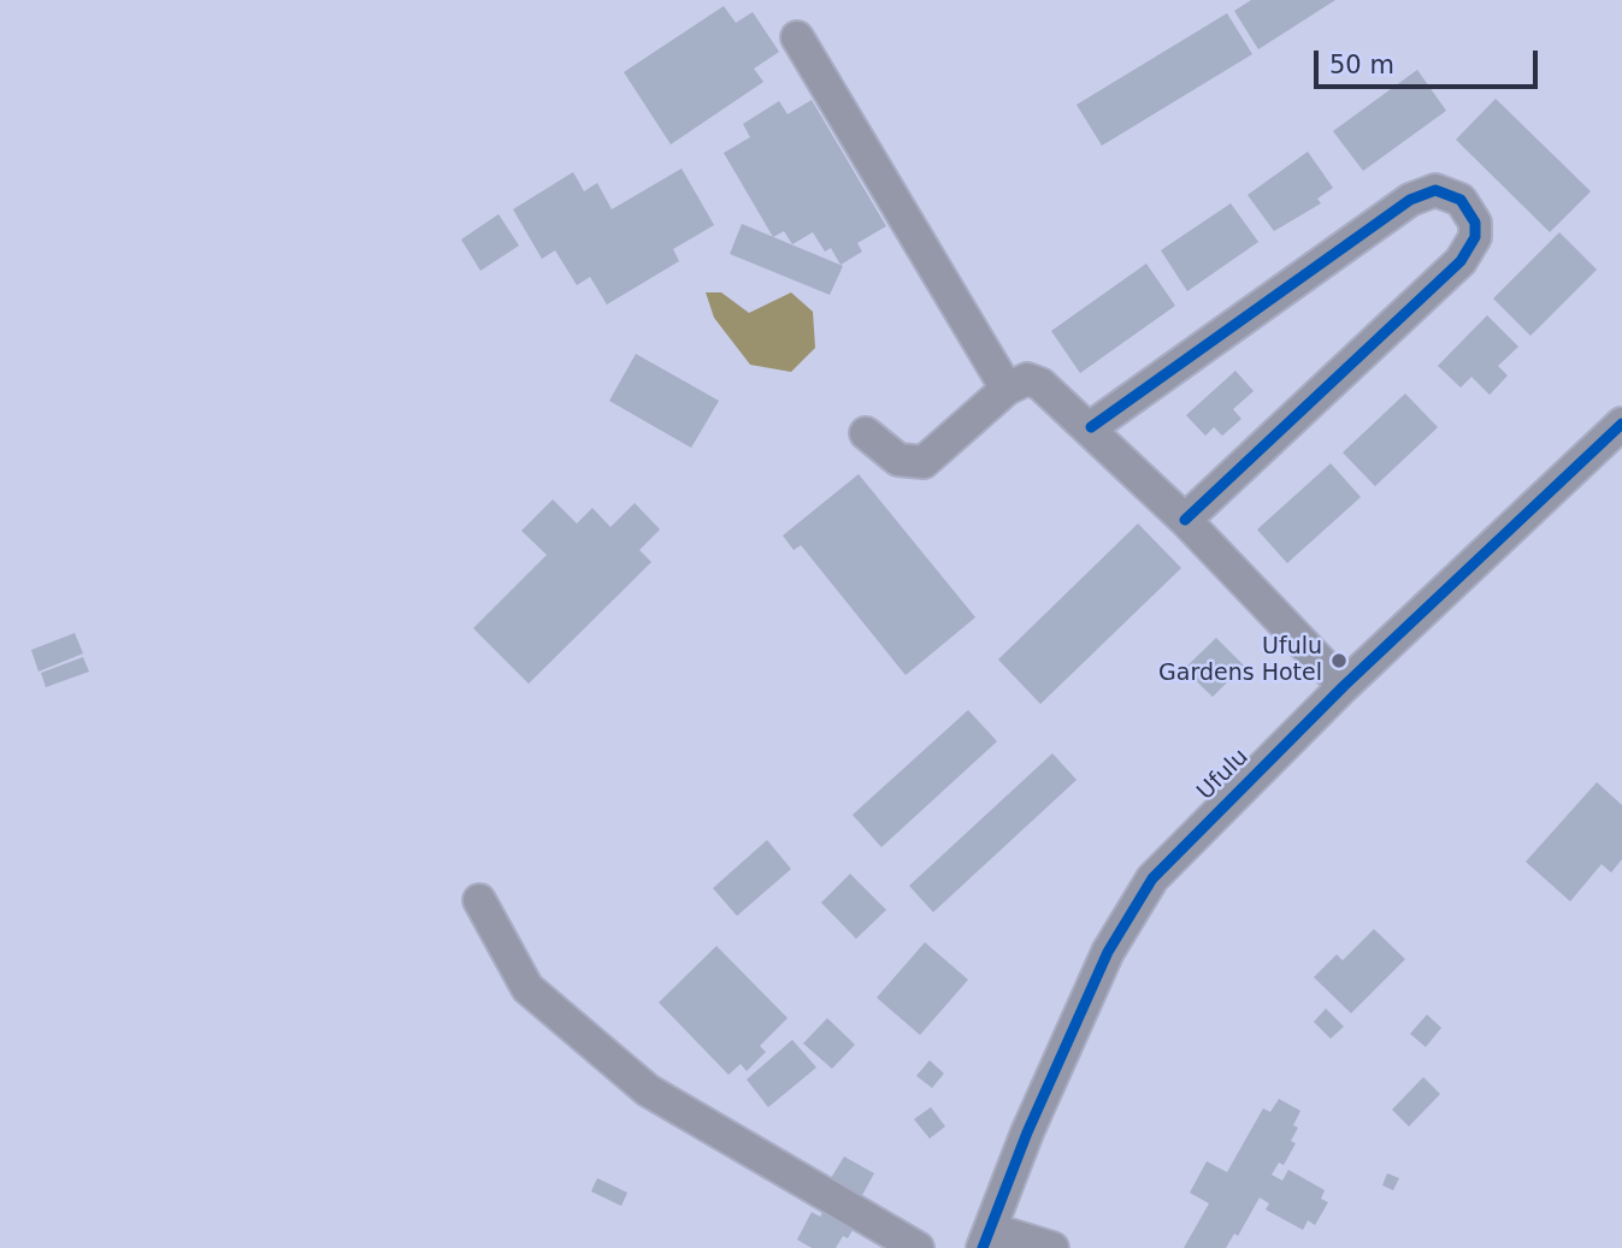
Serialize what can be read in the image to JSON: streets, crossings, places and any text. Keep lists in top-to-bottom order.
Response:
{
  "streets": {
    "street": ["Ufulu"]
  },
  "places": ["Ufulu Gardens Hotel"],
  "scale_bar": "50 m"
}
